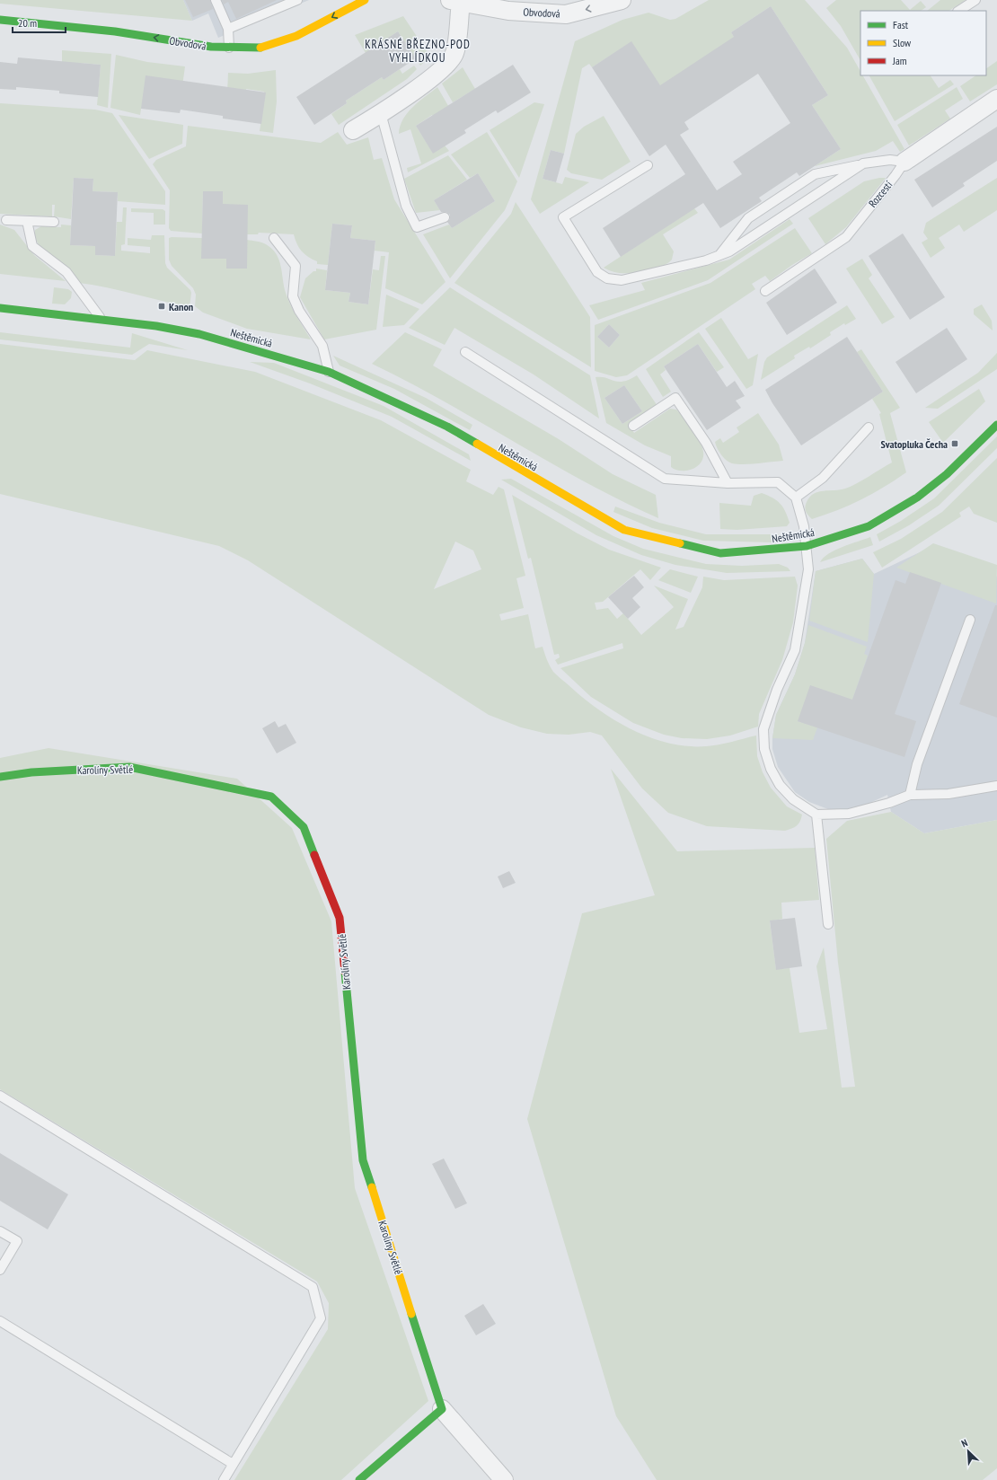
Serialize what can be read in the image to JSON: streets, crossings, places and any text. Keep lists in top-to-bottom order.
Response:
{
  "streets": {
    "street": [
      "Obvodová",
      "Rozcestí",
      "Neštěmická",
      "Karolíny Světlé"
    ]
  },
  "one_way": ["Obvodová"],
  "districts": ["KRÁSNÉ BŘEZNO-POD VYHLÍDKOU"],
  "places": {
    "transit": ["Kanon", "Svatopluka Čecha"]
  },
  "legend": ["Fast", "Slow", "Jam"],
  "scale_bar": "20 m",
  "north": "top left"
}
